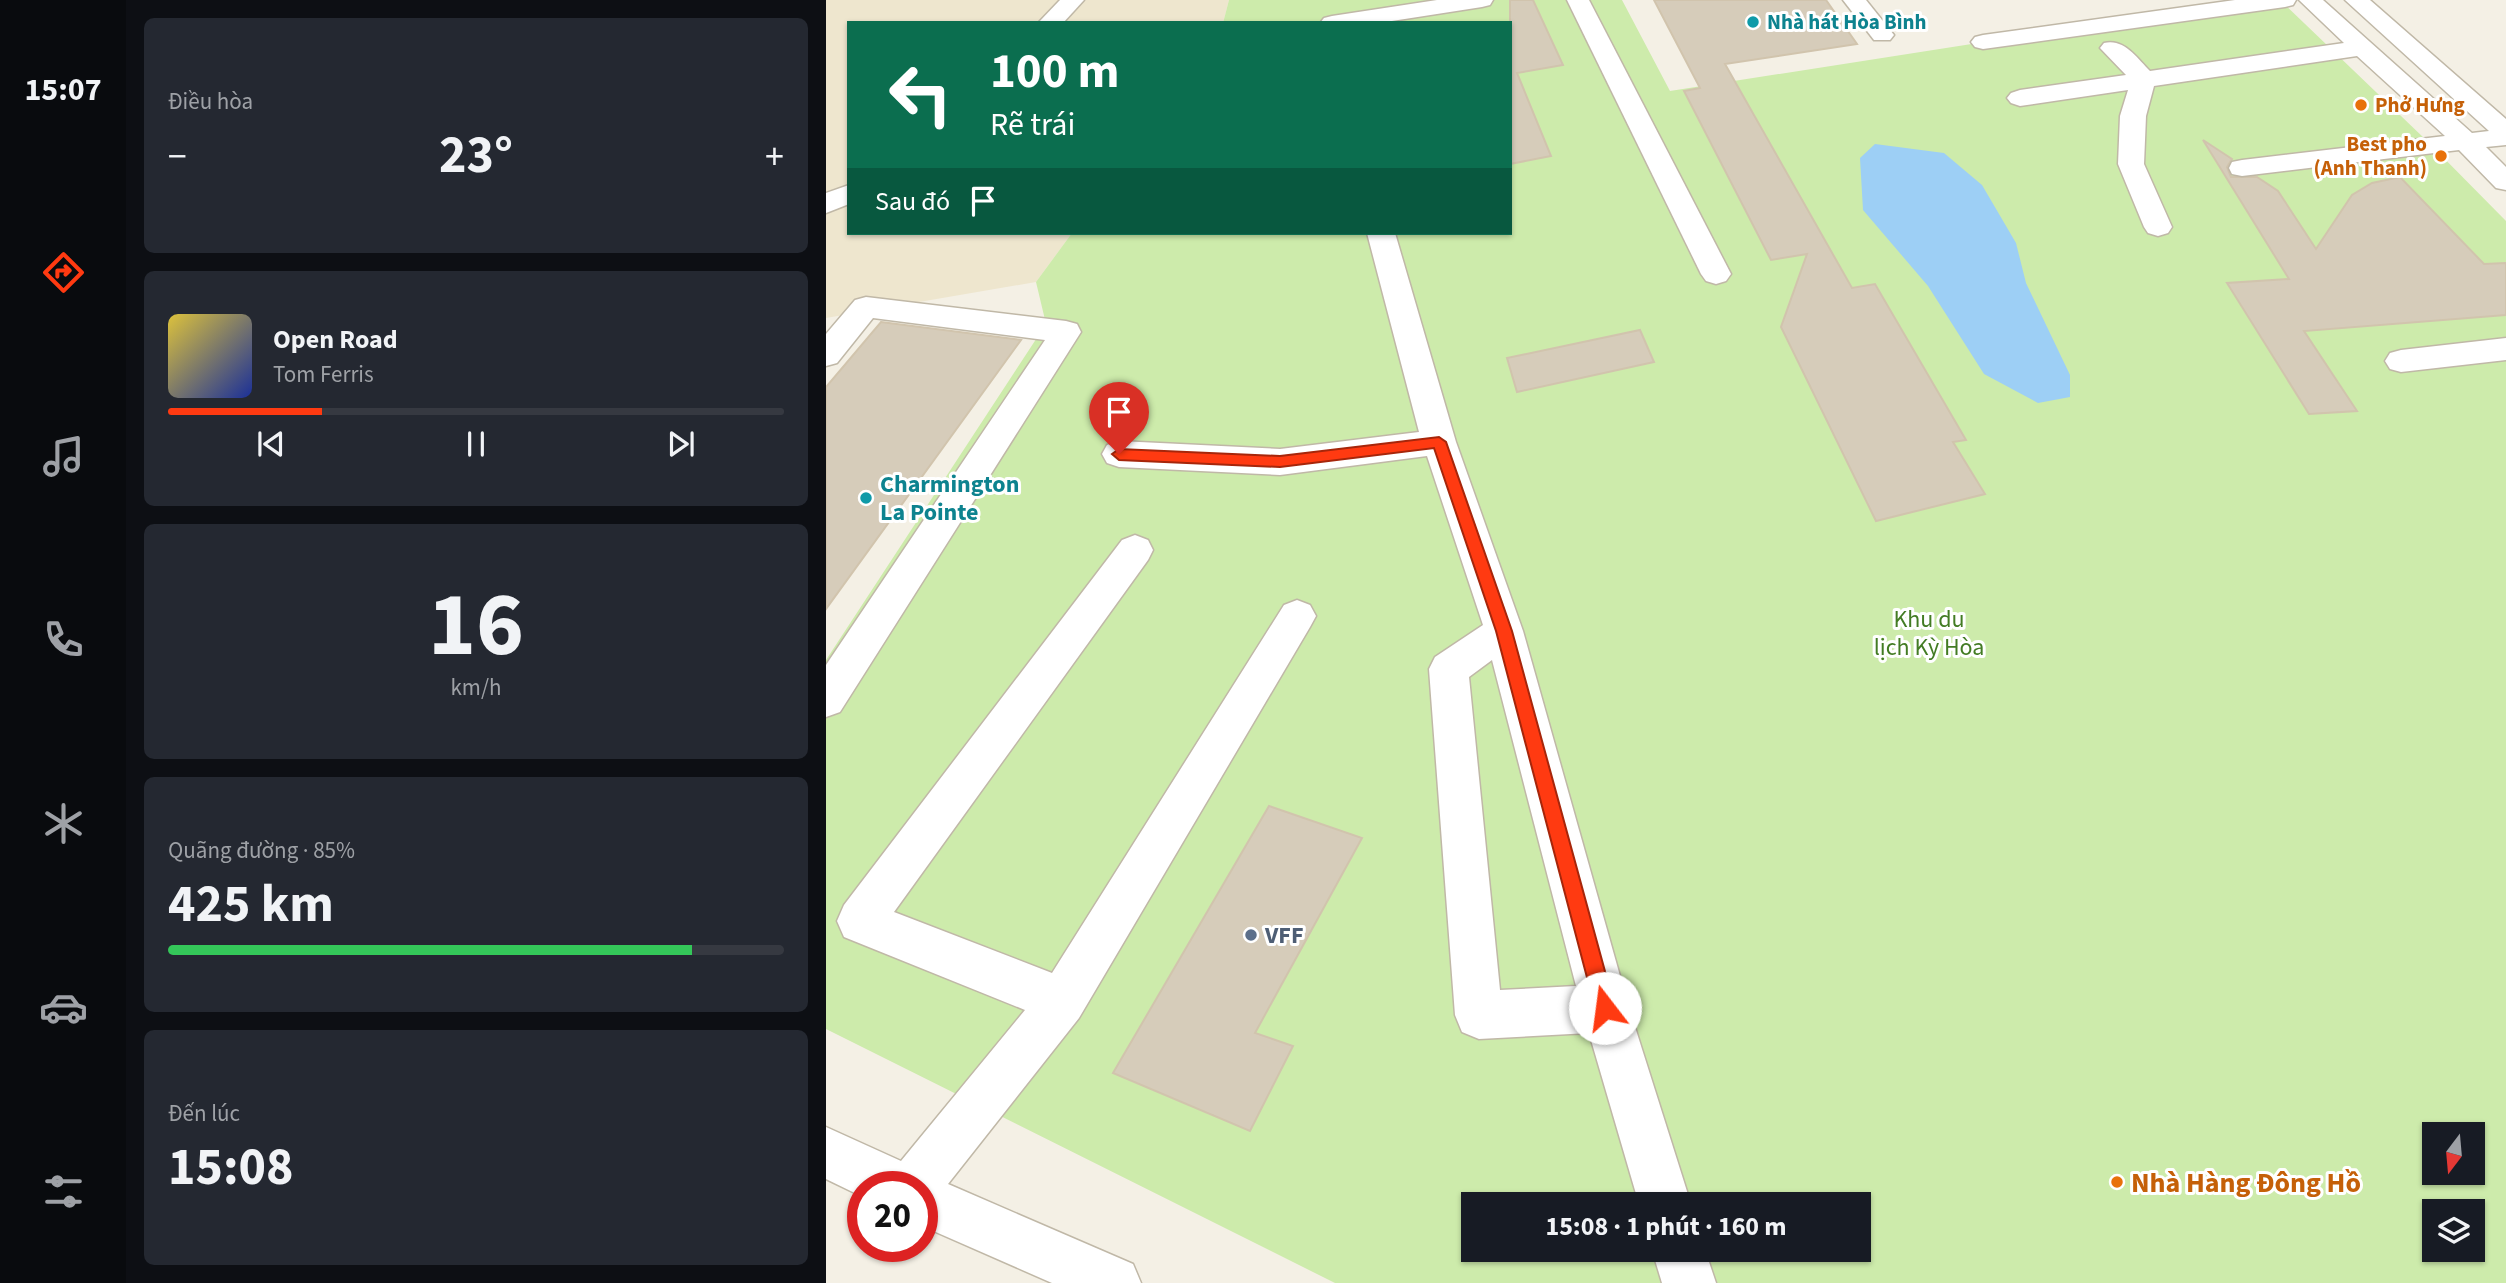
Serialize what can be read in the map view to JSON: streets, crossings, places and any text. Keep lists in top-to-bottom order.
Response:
{
  "parks": ["Khu du lịch Kỳ Hòa"],
  "places": [
    "Nhà hát Hòa Bình",
    "Phở Hưng",
    "Best pho (Anh Thanh)",
    "Charmington La Pointe",
    "VFF",
    "Nhà Hàng Đông Hồ"
  ],
  "north": "bottom",
  "page": {
    "tabs": "15:07",
    "tile": [
      "Điều hòa",
      ["16", "km/h"],
      ["Quãng đường · 85%", "425 km"],
      ["Đến lúc", "15:08"]
    ],
    "turn": ["100 m", "Rẽ trái"],
    "heat": ["−", "23°", "+"],
    "then": "Sau đó",
    "song": ["Open Road", "Tom Ferris"],
    "limit": "20",
    "trip": "15:08 · 1 phút · 160 m"
  }
}
